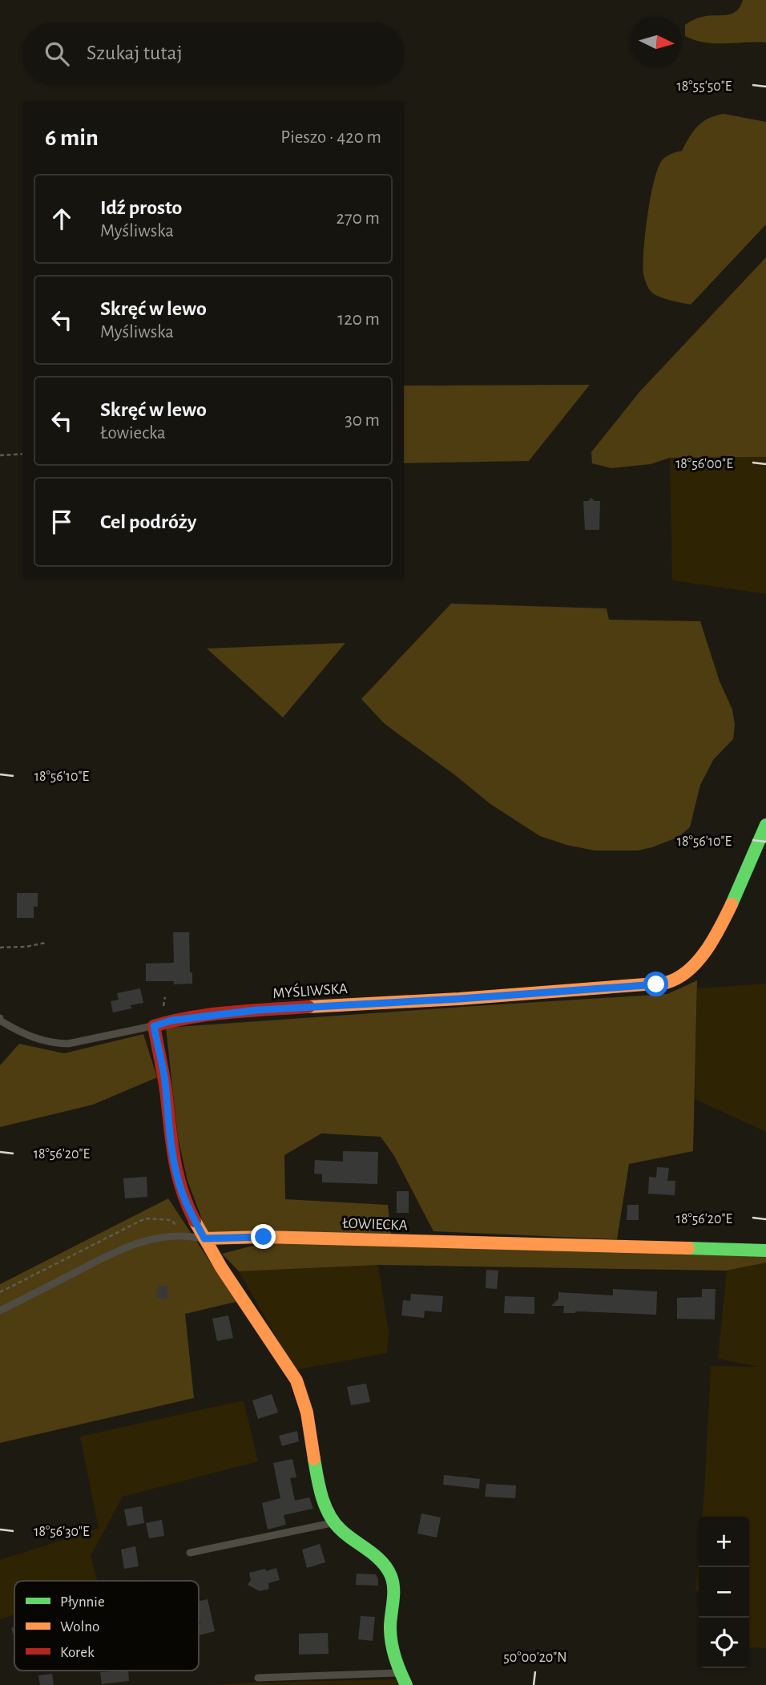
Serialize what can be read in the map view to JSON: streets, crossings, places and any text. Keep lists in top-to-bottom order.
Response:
{
  "streets": {
    "street": ["MYŚLIWSKA", "ŁOWIECKA"]
  },
  "legend": ["Płynnie", "Wolno", "Korek"],
  "north": "right",
  "page": {
    "search": "Szukaj tutaj",
    "heading": ["6 min", "Pieszo · 420 m"],
    "list": [
      ["Idź prosto", "Myśliwska", "270 m"],
      ["Skręć w lewo", "Myśliwska", "120 m"],
      ["Skręć w lewo", "Łowiecka", "30 m"],
      "Cel podróży"
    ],
    "map_buttons": ["+", "−"]
  },
  "coordinates": [
    "18°55'50\"E",
    "18°56'00\"E",
    "18°56'10\"E",
    "18°56'20\"E",
    "18°56'30\"E",
    "50°00'20\"N"
  ]
}
